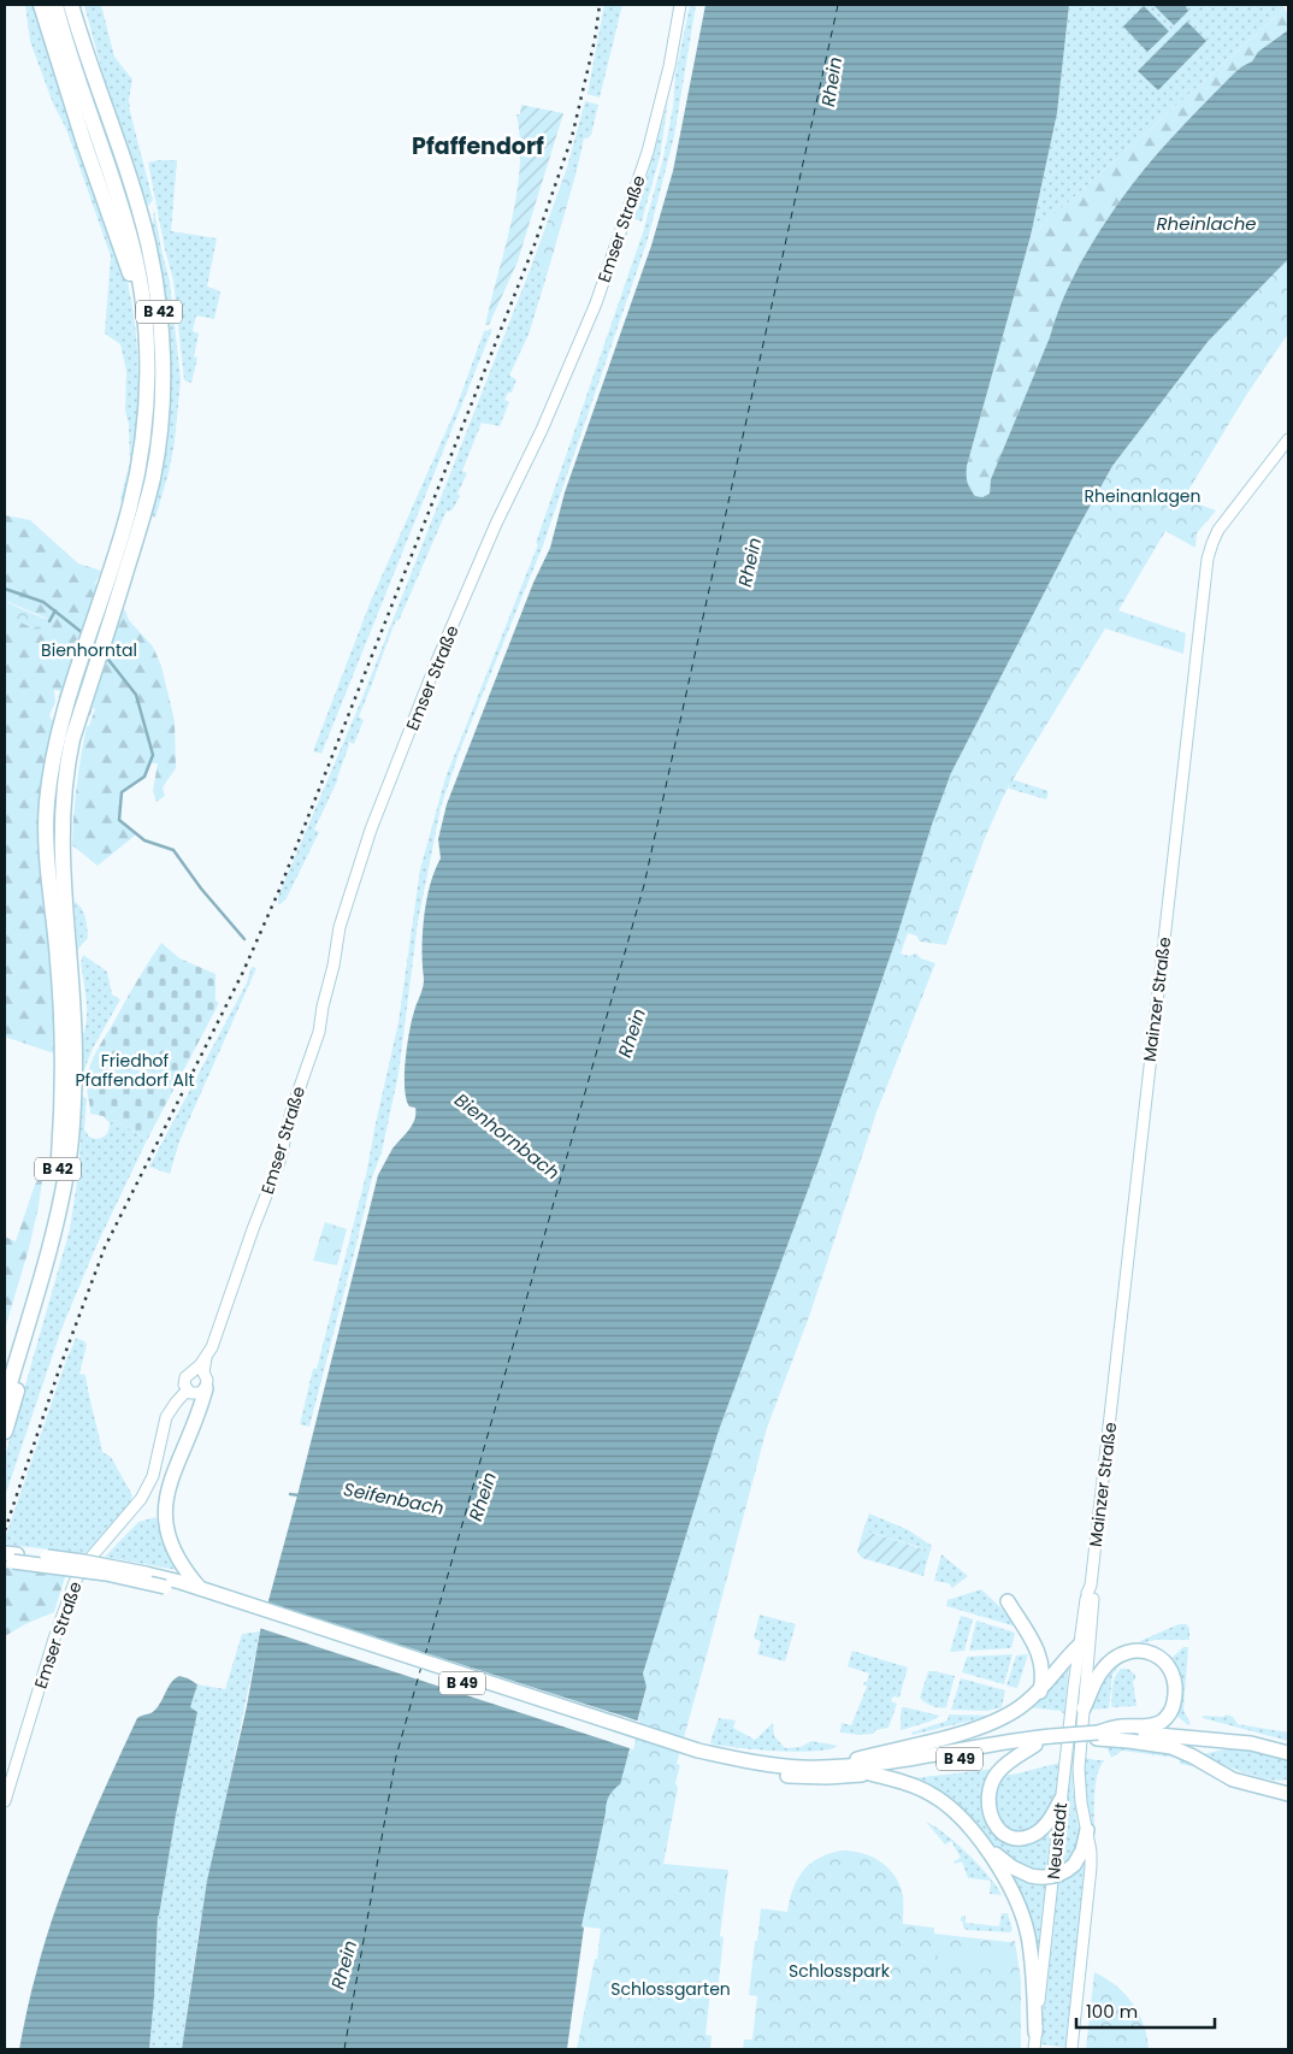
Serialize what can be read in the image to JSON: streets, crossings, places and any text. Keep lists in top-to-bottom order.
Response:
{
  "streets": {
    "highway": ["B 42"],
    "main road": ["B 49"],
    "street": ["Emser Straße", "Mainzer Straße", "Neustadt"]
  },
  "crossings": [
    ["Mainzer Straße", "Neustadt"]
  ],
  "districts": ["Pfaffendorf"],
  "water": [
    "Rhein",
    "Rheinlache",
    "Bienhornbach",
    "Seifenbach"
  ],
  "parks": [
    "Rheinanlagen",
    "Bienhorntal",
    "Friedhof Pfaffendorf Alt",
    "Schlosspark",
    "Schlossgarten"
  ],
  "scale_bar": "100 m"
}
